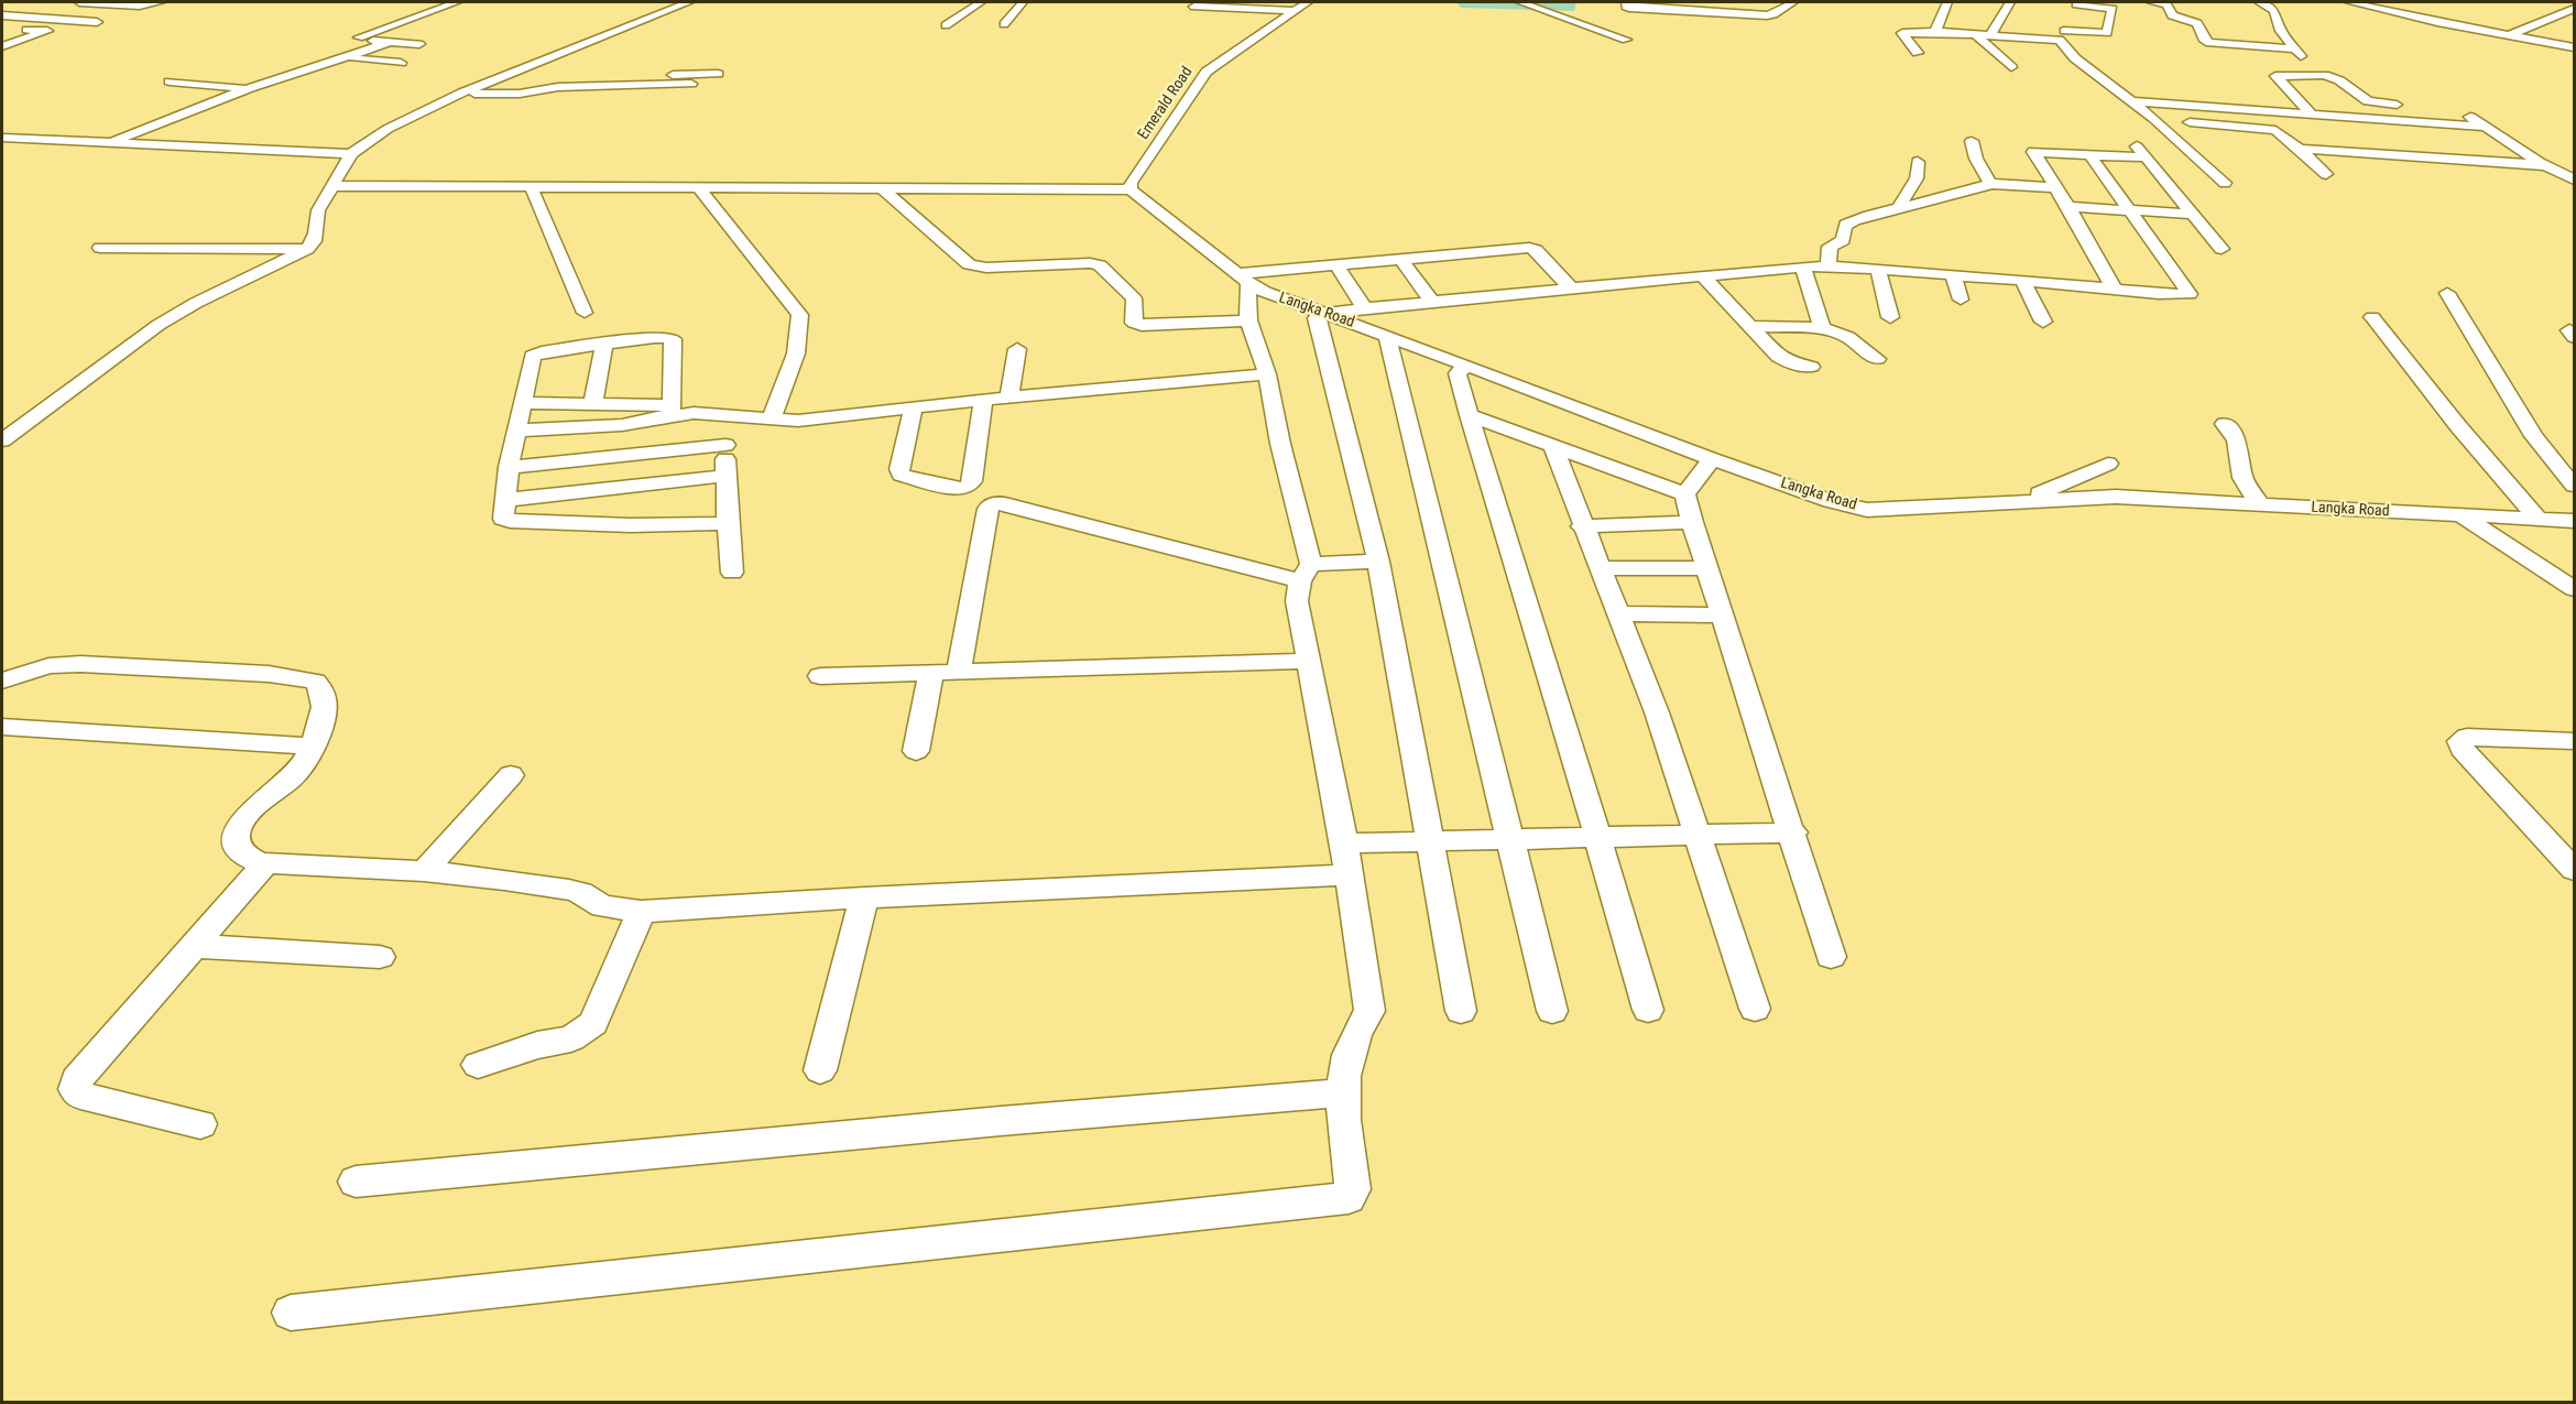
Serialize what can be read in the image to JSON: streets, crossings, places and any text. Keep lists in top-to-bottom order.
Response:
{
  "streets": {
    "street": ["Emerald Road", "Langka Road"]
  },
  "crossings": [
    ["Emerald Road", "Langka Road"]
  ]
}
